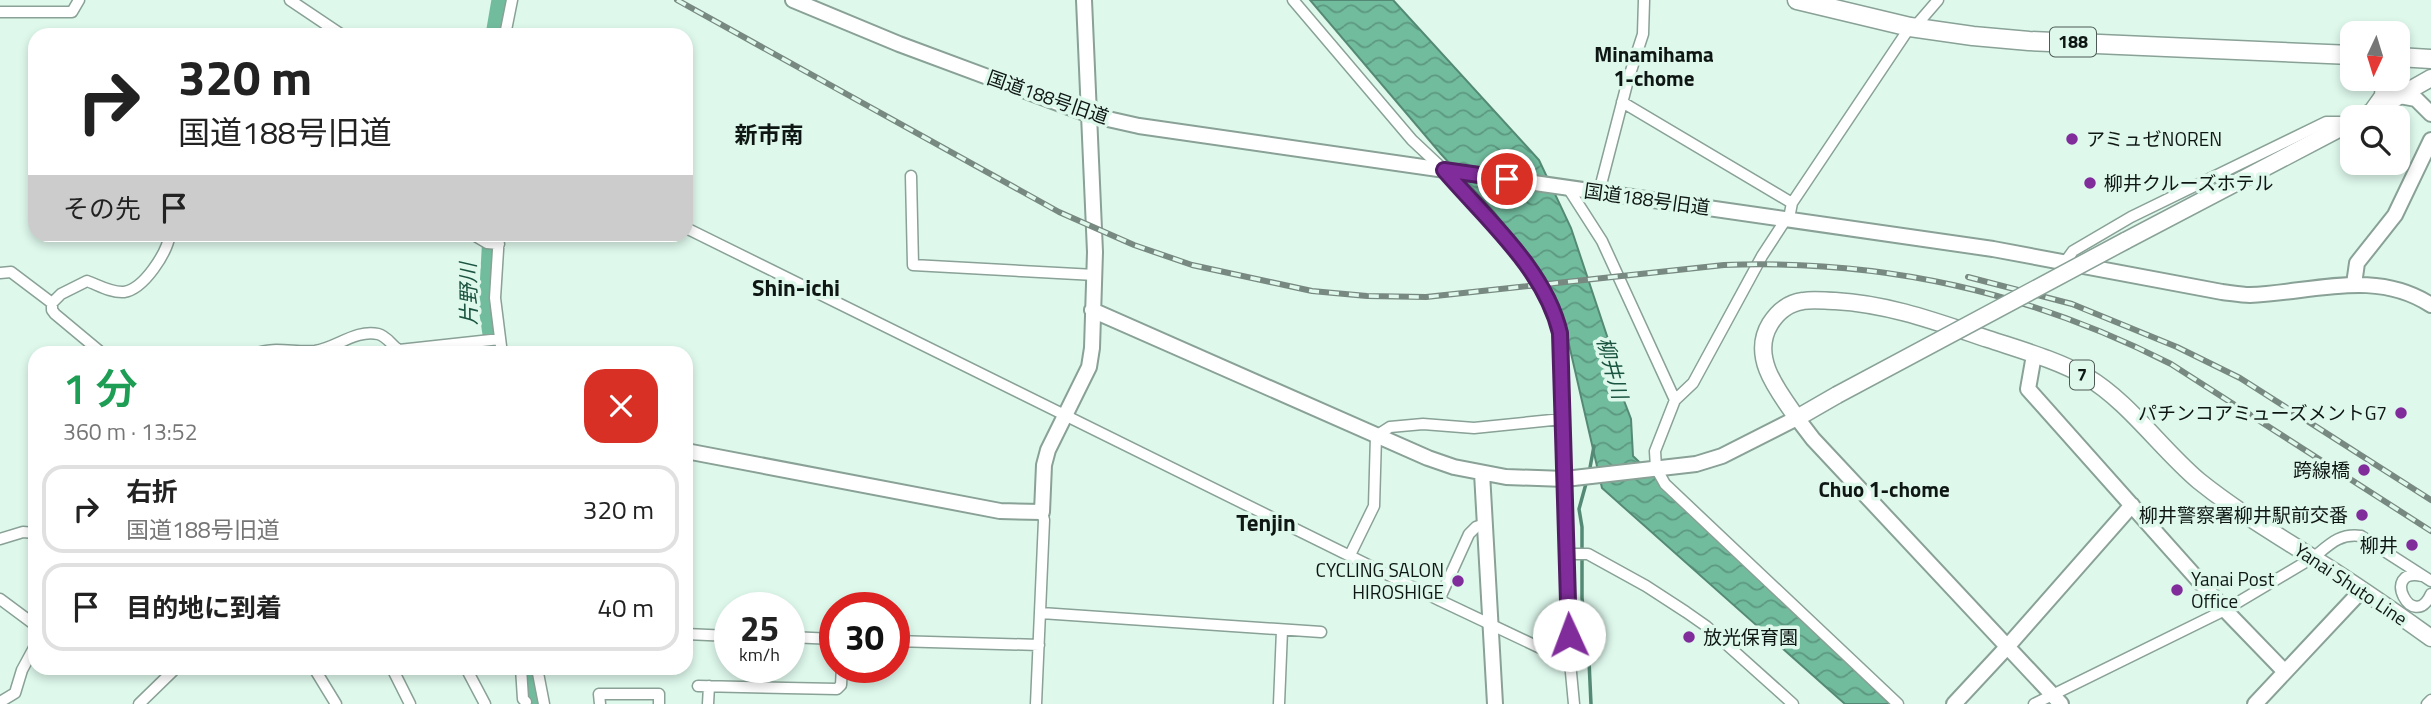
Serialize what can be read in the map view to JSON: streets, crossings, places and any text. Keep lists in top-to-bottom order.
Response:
{
  "streets": {
    "highway": ["188"],
    "main road": ["7", "Yanai Shuto Line"],
    "street": ["国道188号旧道"]
  },
  "districts": [
    "Minamihama 1-chome",
    "新市南",
    "Shin-ichi",
    "Chuo 1-chome",
    "Tenjin"
  ],
  "water": ["片野川", "柳井川"],
  "places": [
    "アミュゼNOREN",
    "柳井クルーズホテル",
    "パチンコアミューズメントG7",
    "跨線橋",
    "柳井警察署柳井駅前交番",
    "柳井",
    "CYCLING SALON HIROSHIGE",
    "Yanai Post Office",
    "放光保育園"
  ],
  "north": "bottom",
  "page": {
    "turn": ["320 m", "国道188号旧道"],
    "then": "その先",
    "heading": ["1 分", "360 m · 13:52"],
    "list": [
      {
        "name": "右折",
        "note": "国道188号旧道",
        "value": "320 m"
      },
      {
        "name": "目的地に到着",
        "value": "40 m"
      }
    ],
    "speed": "25 km/h",
    "limit": "30"
  }
}
